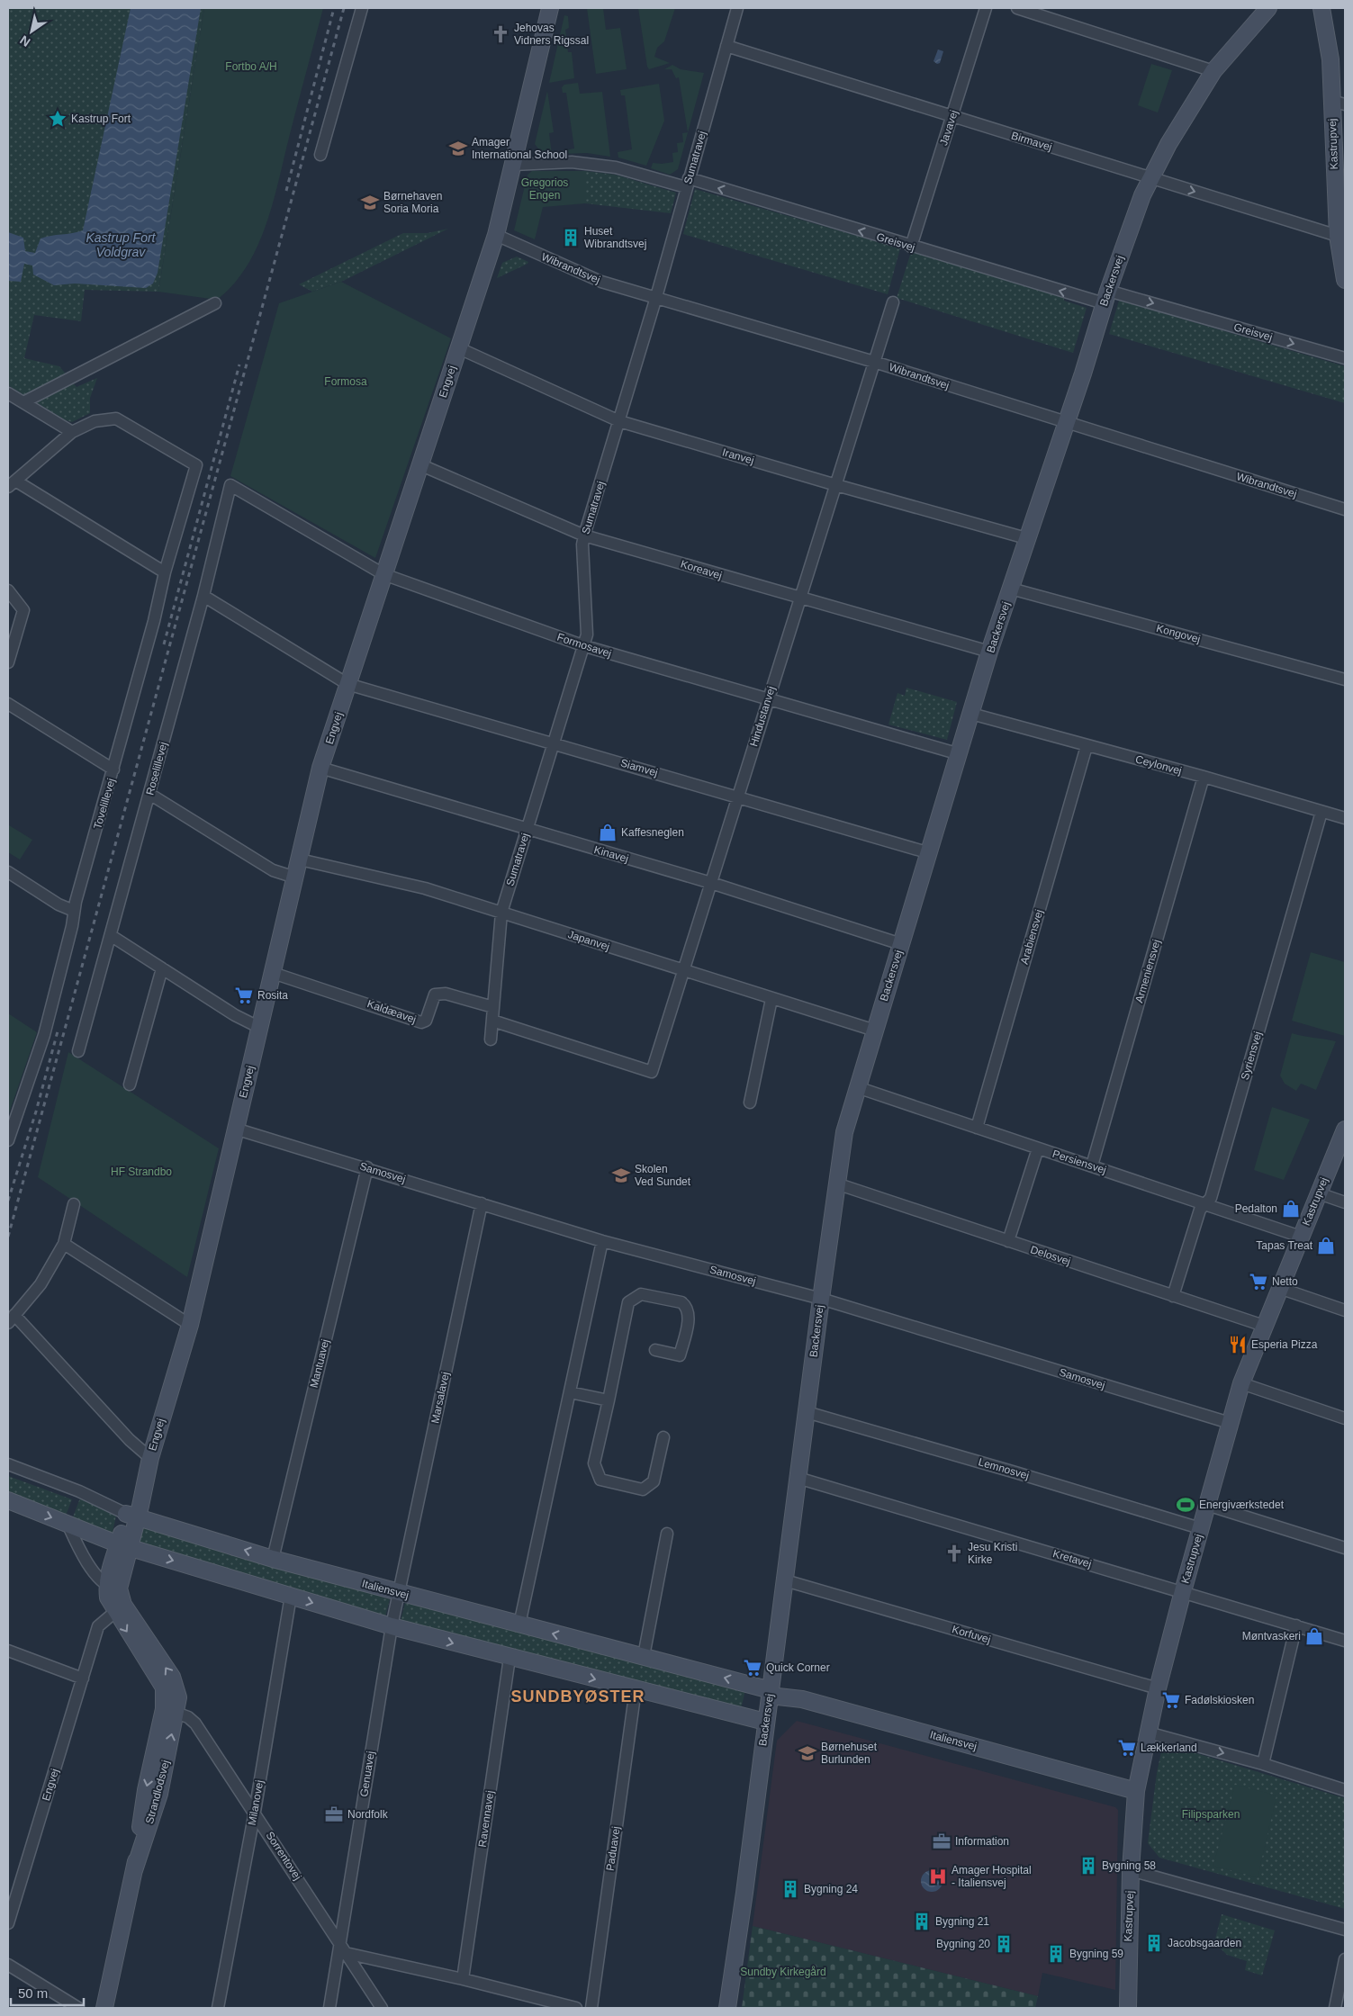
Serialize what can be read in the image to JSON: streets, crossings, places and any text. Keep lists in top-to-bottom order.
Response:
{
  "streets": {
    "street": [
      "Javavej",
      "Birmavej",
      "Kastrupvej",
      "Sumatravej",
      "Greisvej",
      "Wibrandtsvej",
      "Backersvej",
      "Engvej",
      "Iranvej",
      "Koreavej",
      "Kongovej",
      "Formosavej",
      "Hindustanvej",
      "Ceylonvej",
      "Siamvej",
      "Roselillevej",
      "Tovelillevej",
      "Kinavej",
      "Arabiensvej",
      "Japanvej",
      "Armeniensvej",
      "Kaldæavej",
      "Syriensvej",
      "Persiensvej",
      "Samosvej",
      "Delosvej",
      "Mantuavej",
      "Marsalavej",
      "Lemnosvej",
      "Kretavej",
      "Italiensvej",
      "Korfuvej",
      "Genuavej",
      "Strandlodsvej",
      "Milanovej",
      "Ravennavej",
      "Paduavej",
      "Sorrentovej"
    ]
  },
  "crossings": [
    ["Javavej", "Birmavej"],
    ["Javavej", "Greisvej"],
    ["Birmavej", "Kastrupvej"],
    ["Birmavej", "Sumatravej"],
    ["Birmavej", "Backersvej"],
    ["Kastrupvej", "Persiensvej"],
    ["Kastrupvej", "Samosvej"],
    ["Kastrupvej", "Delosvej"],
    ["Kastrupvej", "Lemnosvej"],
    ["Kastrupvej", "Kretavej"],
    ["Kastrupvej", "Italiensvej"],
    ["Kastrupvej", "Korfuvej"],
    ["Sumatravej", "Greisvej"],
    ["Sumatravej", "Wibrandtsvej"],
    ["Sumatravej", "Iranvej"],
    ["Sumatravej", "Koreavej"],
    ["Sumatravej", "Formosavej"],
    ["Sumatravej", "Hindustanvej"],
    ["Sumatravej", "Siamvej"],
    ["Sumatravej", "Kinavej"],
    ["Sumatravej", "Japanvej"],
    ["Sumatravej", "Kaldæavej"],
    ["Greisvej", "Backersvej"],
    ["Greisvej", "Engvej"],
    ["Wibrandtsvej", "Backersvej"],
    ["Wibrandtsvej", "Engvej"],
    ["Wibrandtsvej", "Hindustanvej"],
    ["Backersvej", "Iranvej"],
    ["Backersvej", "Koreavej"],
    ["Backersvej", "Kongovej"],
    ["Backersvej", "Formosavej"],
    ["Backersvej", "Ceylonvej"],
    ["Backersvej", "Siamvej"],
    ["Backersvej", "Kinavej"],
    ["Backersvej", "Japanvej"],
    ["Backersvej", "Persiensvej"],
    ["Backersvej", "Samosvej"],
    ["Backersvej", "Delosvej"],
    ["Backersvej", "Lemnosvej"],
    ["Backersvej", "Kretavej"],
    ["Backersvej", "Italiensvej"],
    ["Backersvej", "Korfuvej"],
    ["Engvej", "Iranvej"],
    ["Engvej", "Koreavej"],
    ["Engvej", "Formosavej"],
    ["Engvej", "Siamvej"],
    ["Engvej", "Kinavej"],
    ["Engvej", "Japanvej"],
    ["Engvej", "Kaldæavej"],
    ["Engvej", "Samosvej"],
    ["Engvej", "Italiensvej"],
    ["Iranvej", "Hindustanvej"],
    ["Koreavej", "Hindustanvej"],
    ["Formosavej", "Hindustanvej"],
    ["Formosavej", "Roselillevej"],
    ["Hindustanvej", "Siamvej"],
    ["Hindustanvej", "Kinavej"],
    ["Hindustanvej", "Japanvej"],
    ["Ceylonvej", "Arabiensvej"],
    ["Ceylonvej", "Armeniensvej"],
    ["Ceylonvej", "Syriensvej"],
    ["Siamvej", "Roselillevej"],
    ["Arabiensvej", "Persiensvej"],
    ["Armeniensvej", "Persiensvej"],
    ["Syriensvej", "Persiensvej"],
    ["Syriensvej", "Delosvej"],
    ["Samosvej", "Mantuavej"],
    ["Samosvej", "Marsalavej"],
    ["Mantuavej", "Italiensvej"],
    ["Marsalavej", "Italiensvej"],
    ["Marsalavej", "Genuavej"],
    ["Italiensvej", "Genuavej"],
    ["Genuavej", "Sorrentovej"],
    ["Strandlodsvej", "Sorrentovej"],
    ["Milanovej", "Sorrentovej"]
  ],
  "districts": ["SUNDBYØSTER"],
  "water": ["Kastrup Fort Voldgrav"],
  "parks": [
    "Fortbo A/H",
    "Gregorios Engen",
    "Formosa",
    "HF Strandbo",
    "Filipsparken",
    "Sundby Kirkegård"
  ],
  "places": {
    "church": ["Jehovas Vidners Rigssal", "Jesu Kristi Kirke"],
    "place": ["Kastrup Fort"],
    "school or university": [
      "Amager International School",
      "Børnehaven Soria Moria",
      "Skolen Ved Sundet",
      "Børnehuset Burlunden"
    ],
    "building": [
      "Huset Wibrandtsvej",
      "Bygning 58",
      "Bygning 24",
      "Bygning 21",
      "Jacobsgaarden",
      "Bygning 20",
      "Bygning 59"
    ],
    "shop": [
      "Kaffesneglen",
      "Pedalton",
      "Tapas Treat",
      "Møntvaskeri"
    ],
    "supermarket": [
      "Rosita",
      "Netto",
      "Quick Corner",
      "Fadølskiosken",
      "Lækkerland"
    ],
    "restaurant": ["Esperia Pizza"],
    "sports": ["Energiværkstedet"],
    "office": ["Nordfolk", "Information"],
    "hospital": ["Amager Hospital - Italiensvej"]
  },
  "scale_bar": "50 m",
  "north": "bottom left"
}
